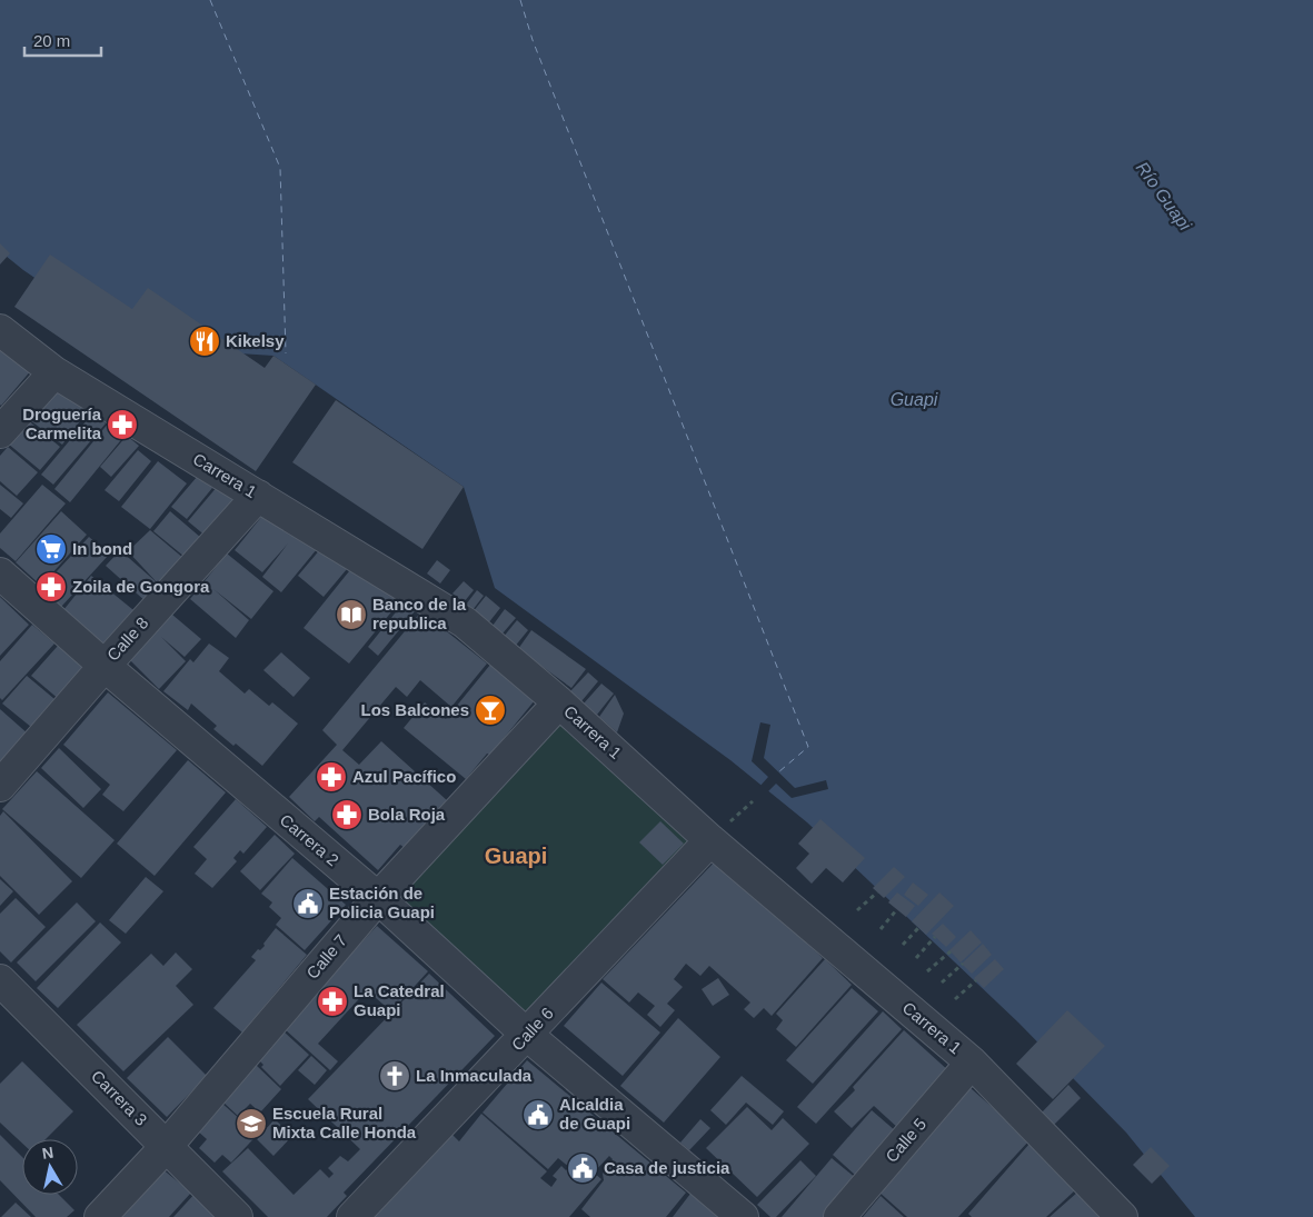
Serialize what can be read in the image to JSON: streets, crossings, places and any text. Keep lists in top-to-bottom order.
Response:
{
  "streets": {
    "street": [
      "Carrera 1",
      "Calle 8",
      "Carrera 2",
      "Calle 7",
      "Calle 6",
      "Carrera 3",
      "Calle 5"
    ]
  },
  "crossings": [
    ["Carrera 1", "Calle 8"],
    ["Carrera 1", "Calle 7"],
    ["Carrera 1", "Calle 6"],
    ["Carrera 1", "Calle 5"],
    ["Calle 8", "Carrera 2"],
    ["Carrera 2", "Calle 7"],
    ["Carrera 2", "Calle 6"],
    ["Calle 7", "Carrera 3"]
  ],
  "districts": ["Guapi"],
  "water": ["Río Guapi", "Guapi"],
  "places": {
    "restaurant": ["Kikelsy"],
    "pharmacy": [
      "Droguería Carmelita",
      "Zoila de Gongora",
      "Azul Pacífico",
      "Bola Roja",
      "La Catedral Guapi"
    ],
    "supermarket": ["In bond"],
    "library": ["Banco de la republica"],
    "bar": ["Los Balcones"],
    "public building": ["Estación de Policia Guapi", "Alcaldia de Guapi", "Casa de justicia"],
    "church": ["La Inmaculada"],
    "school or university": ["Escuela Rural Mixta Calle Honda"]
  },
  "scale_bar": "20 m",
  "north": "top"
}
